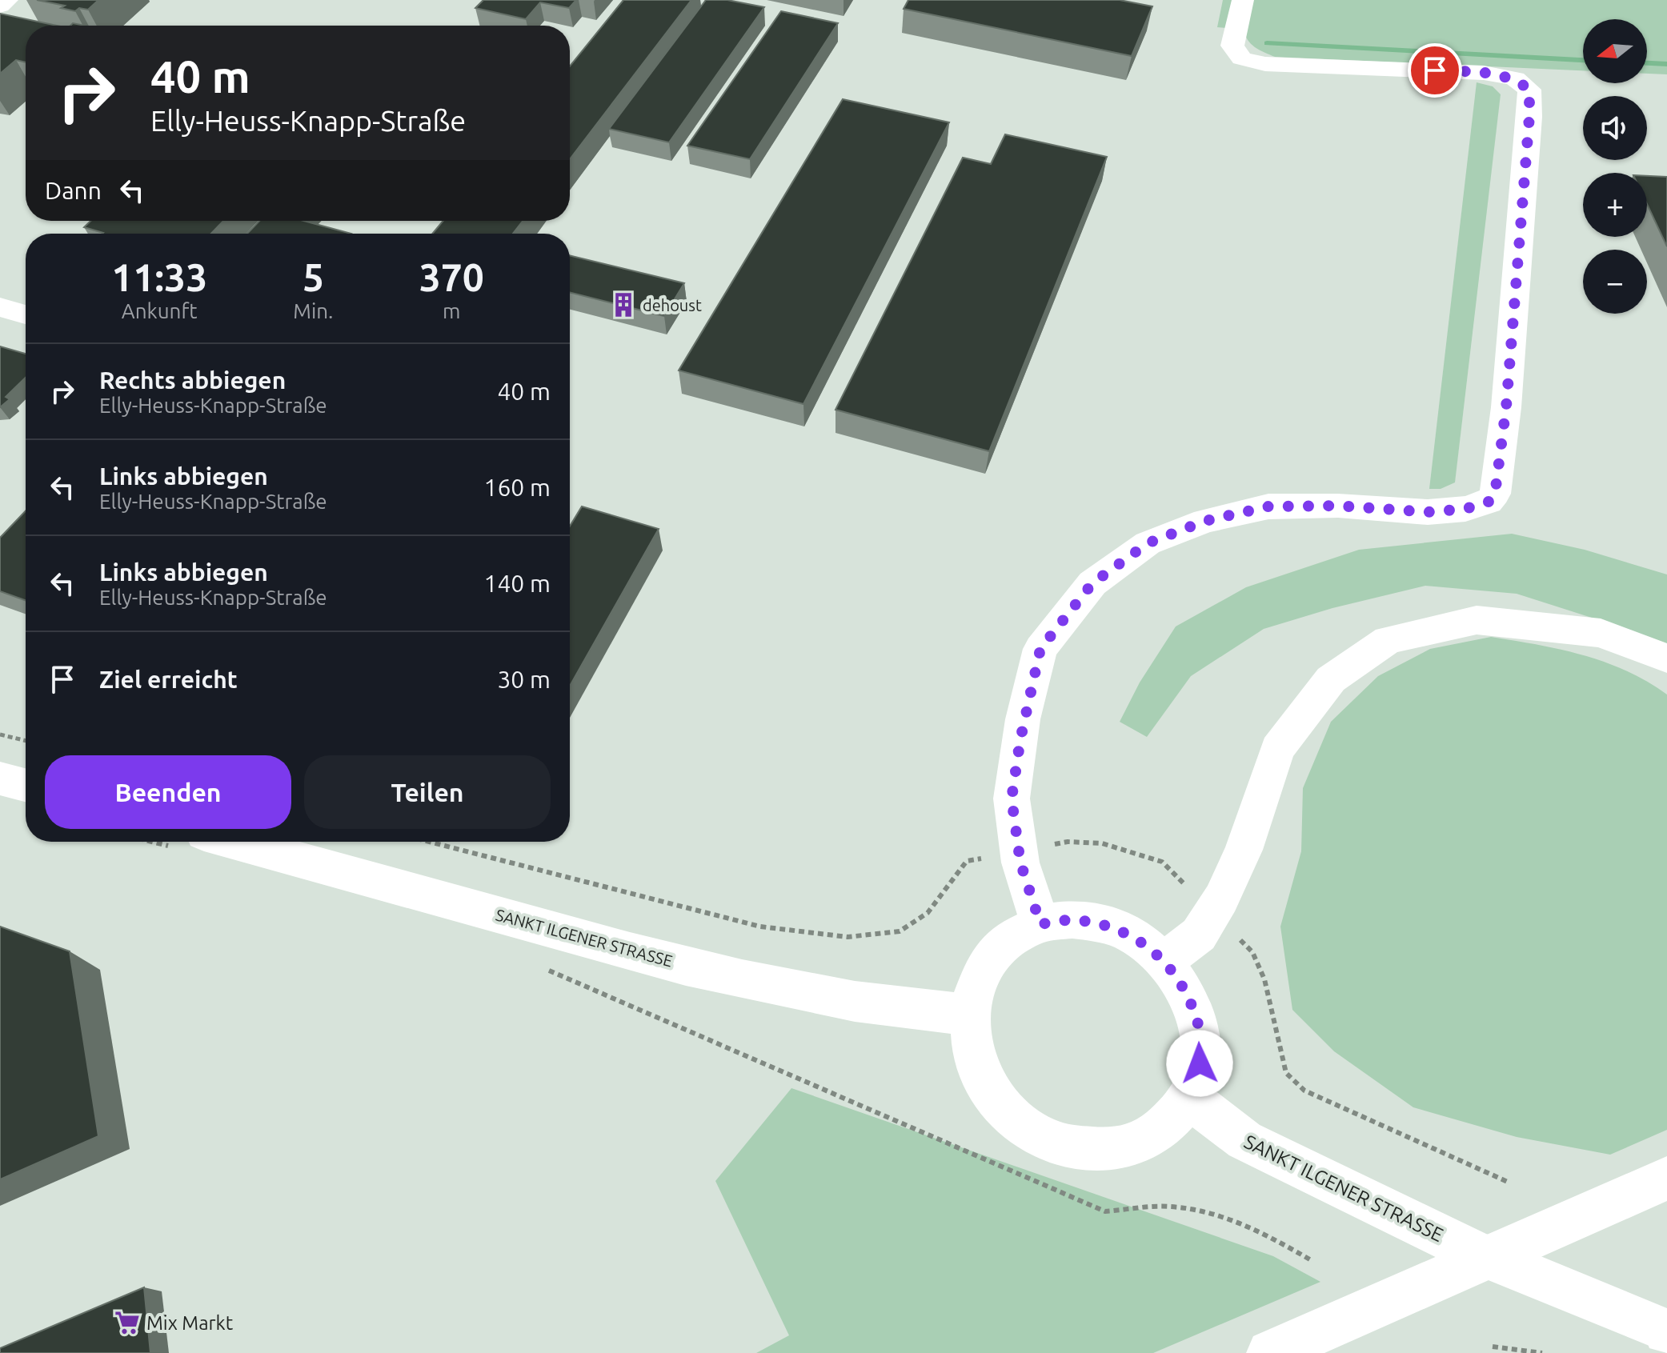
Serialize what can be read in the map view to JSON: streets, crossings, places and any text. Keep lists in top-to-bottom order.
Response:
{
  "streets": {
    "street": ["SANKT ILGENER STRASSE"]
  },
  "places": {
    "building": ["dehoust"],
    "supermarket": ["Mix Markt"]
  },
  "north": "left",
  "page": {
    "map_buttons": ["+", "−"],
    "turn": ["40 m", "Elly-Heuss-Knapp-Straße"],
    "then": "Dann",
    "eta": [
      "11:33",
      "Ankunft",
      "5",
      "Min.",
      "370",
      "m"
    ],
    "list": [
      {
        "name": "Rechts abbiegen",
        "note": "Elly-Heuss-Knapp-Straße",
        "value": "40 m"
      },
      {
        "name": "Links abbiegen",
        "note": "Elly-Heuss-Knapp-Straße",
        "value": "160 m"
      },
      {
        "name": "Links abbiegen",
        "note": "Elly-Heuss-Knapp-Straße",
        "value": "140 m"
      },
      {
        "name": "Ziel erreicht",
        "value": "30 m"
      }
    ],
    "buttons": ["Beenden", "Teilen"]
  }
}
